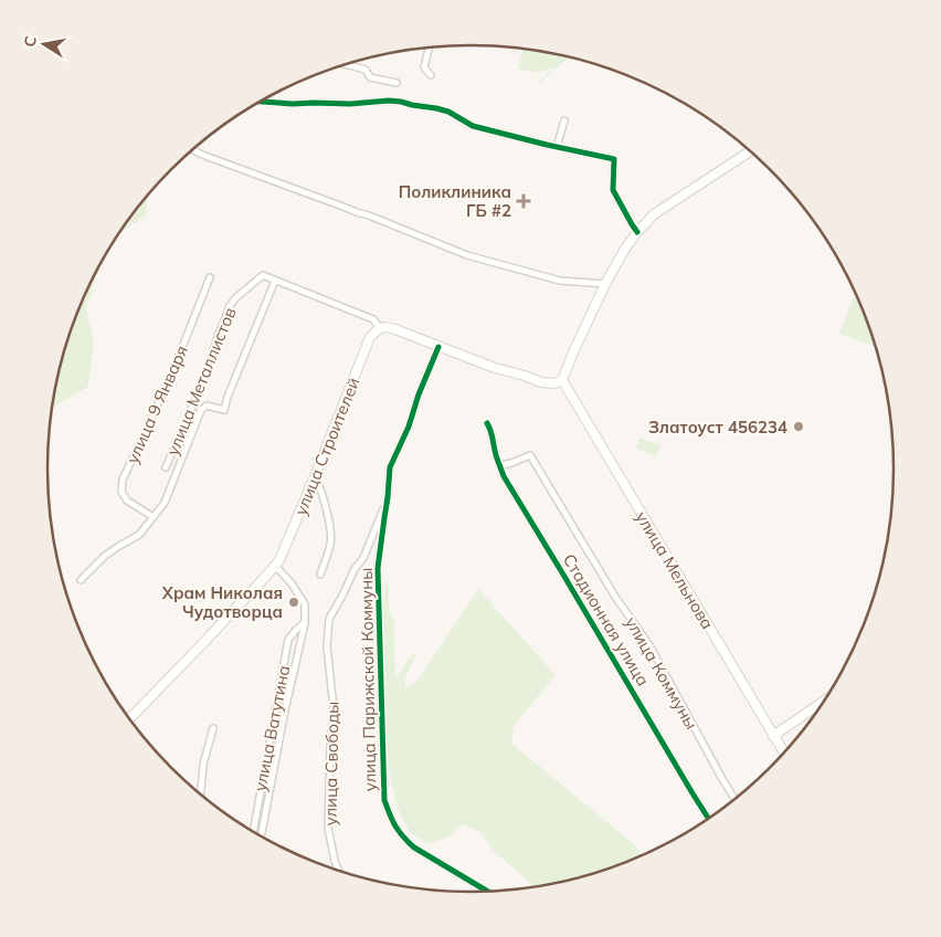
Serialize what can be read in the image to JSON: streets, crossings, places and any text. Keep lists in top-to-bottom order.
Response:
{
  "streets": {
    "main road": ["улица Строителей", "улица Мельнова"],
    "street": [
      "улица Металлистов",
      "улица 9 Января",
      "Стадионная улица",
      "улица Коммуны",
      "улица Парижской Коммуны",
      "улица Ватутина",
      "улица Свободы"
    ]
  },
  "crossings": [
    ["улица Металлистов", "улица 9 Января"],
    ["улица Строителей", "улица Ватутина"],
    ["Стадионная улица", "улица Коммуны"],
    ["улица Парижской Коммуны", "улица Свободы"]
  ],
  "places": {
    "health": ["Поликлиника ГБ #2"],
    "other": ["Златоуст 456234", "Храм Николая Чудотворца"]
  },
  "north": "left"
}
